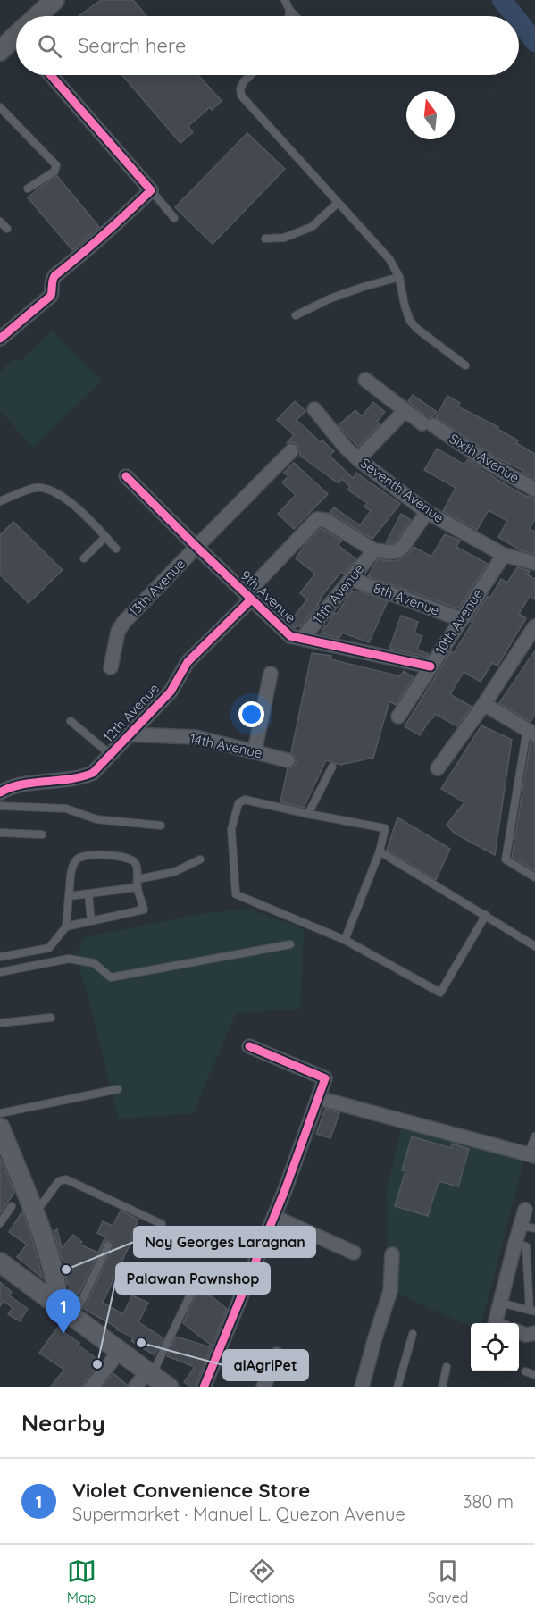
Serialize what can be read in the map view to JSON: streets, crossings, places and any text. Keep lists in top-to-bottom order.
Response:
{
  "streets": {
    "street": [
      "Sixth Avenue",
      "Seventh Avenue",
      "13th Avenue",
      "11th Avenue",
      "9th Avenue",
      "8th Avenue",
      "10th Avenue",
      "12th Avenue",
      "14th Avenue"
    ]
  },
  "crossings": [
    ["Seventh Avenue", "10th Avenue"],
    ["13th Avenue", "9th Avenue"],
    ["11th Avenue", "9th Avenue"],
    ["11th Avenue", "8th Avenue"],
    ["11th Avenue", "12th Avenue"],
    ["9th Avenue", "10th Avenue"],
    ["9th Avenue", "12th Avenue"],
    ["8th Avenue", "10th Avenue"],
    ["12th Avenue", "14th Avenue"]
  ],
  "places": ["Noy Georges Laragnan", "alAgriPet", "Palawan Pawnshop"],
  "north": "top",
  "page": {
    "search": "Search here",
    "pins": "1",
    "heading": "Nearby",
    "list": [
      {
        "mark": "1",
        "name": "Violet Convenience Store",
        "note": "Supermarket · Manuel L. Quezon Avenue",
        "value": "380 m"
      }
    ],
    "nav": ["Map", "Directions", "Saved"]
  }
}
